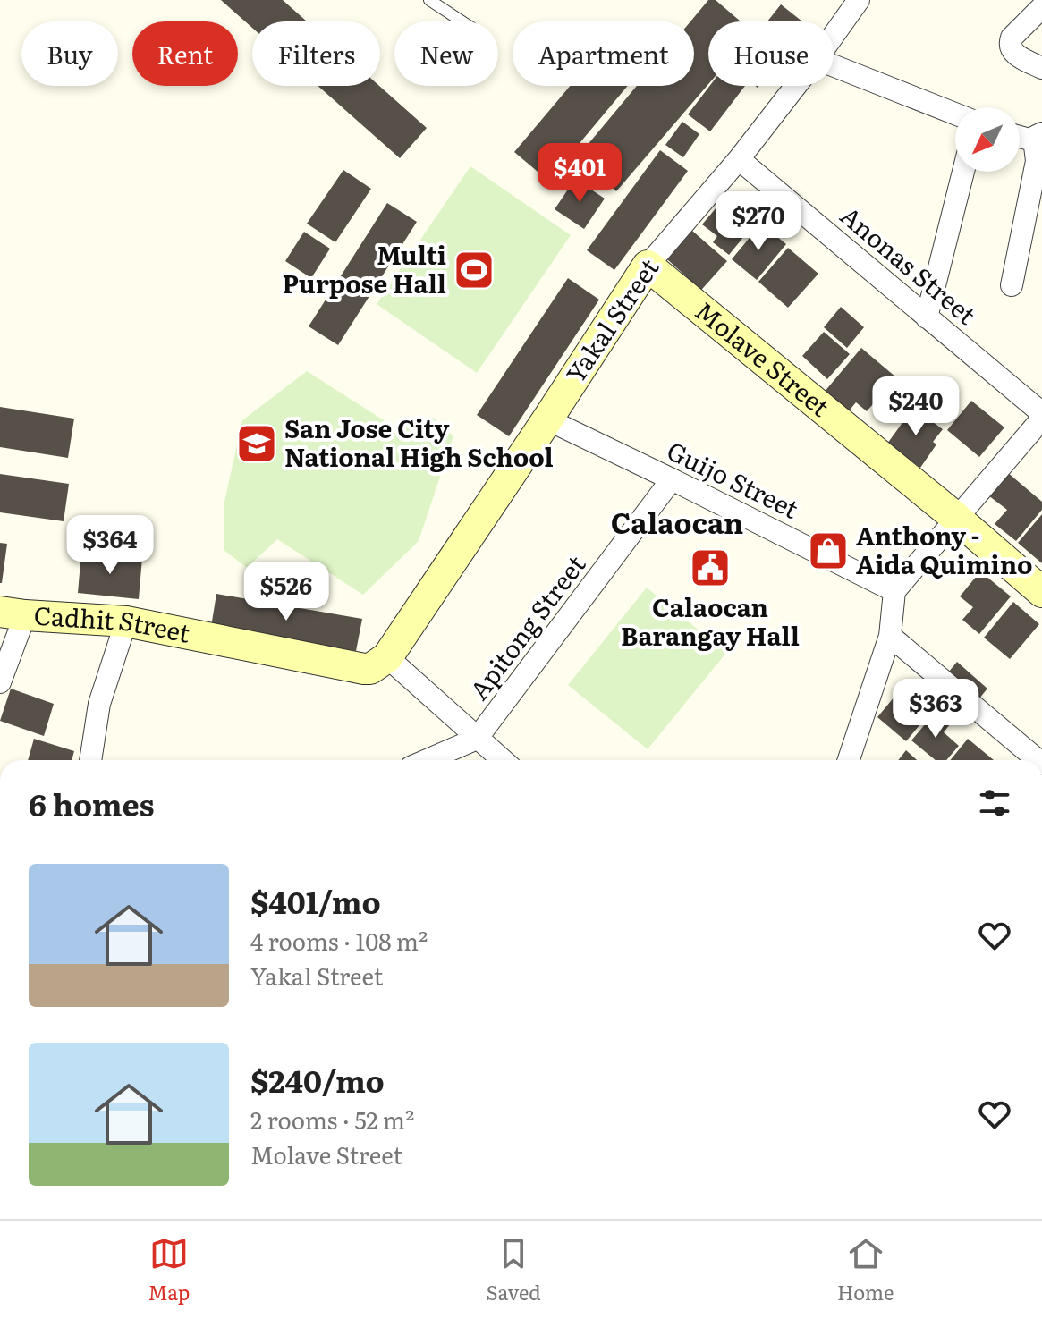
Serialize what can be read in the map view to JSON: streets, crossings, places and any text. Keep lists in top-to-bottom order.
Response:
{
  "streets": {
    "street": [
      "Anonas Street",
      "Yakal Street",
      "Molave Street",
      "Guijo Street",
      "Cadhit Street",
      "Apitong Street"
    ]
  },
  "crossings": [
    ["Anonas Street", "Yakal Street"],
    ["Yakal Street", "Molave Street"],
    ["Yakal Street", "Guijo Street"],
    ["Yakal Street", "Cadhit Street"],
    ["Guijo Street", "Apitong Street"]
  ],
  "districts": ["Calaocan"],
  "places": {
    "sports": ["Multi Purpose Hall"],
    "school or university": ["San Jose City National High School"],
    "shop": ["Anthony - Aida Quimino"],
    "public building": ["Calaocan Barangay Hall"]
  },
  "north": "bottom left",
  "page": {
    "chip": [
      "Buy",
      "Rent",
      "Filters",
      "New",
      "Apartment",
      "House"
    ],
    "price": [
      "$401",
      "$270",
      "$240",
      "$364",
      "$526",
      "$363"
    ],
    "heading": "6 homes",
    "list": [
      {
        "name": "$401/mo",
        "note": "4 rooms · 108 m² · Yakal Street"
      },
      {
        "name": "$240/mo",
        "note": "2 rooms · 52 m² · Molave Street"
      }
    ],
    "tabs": ["Map", "Saved", "Home"]
  }
}
